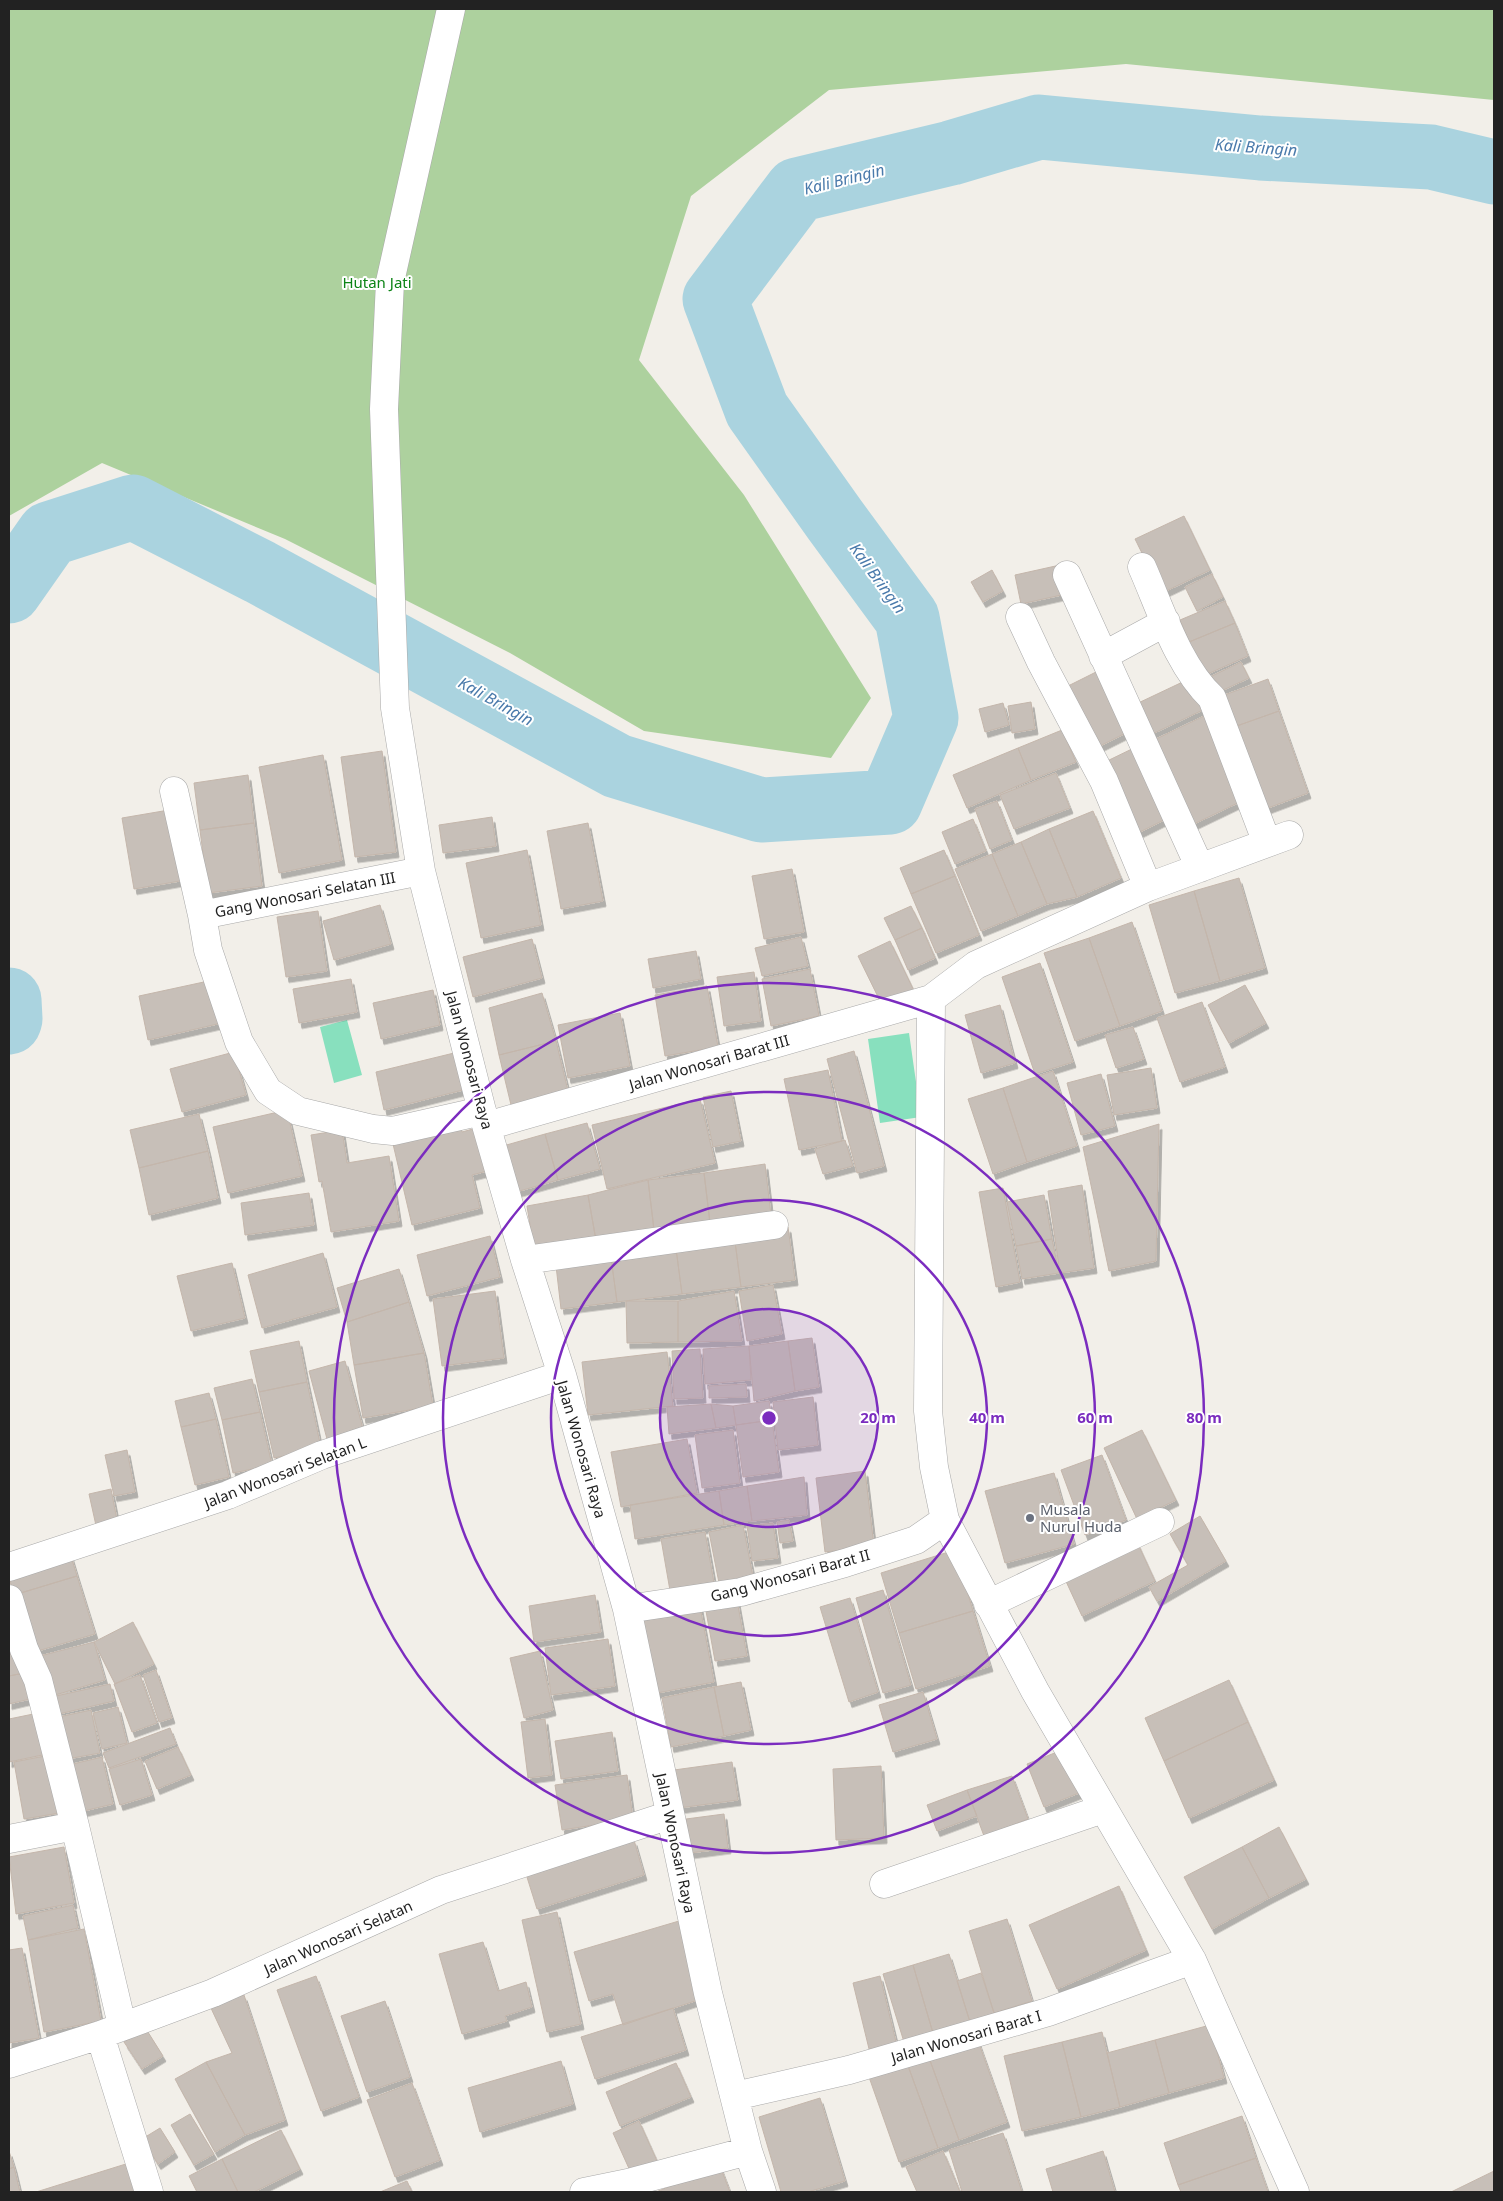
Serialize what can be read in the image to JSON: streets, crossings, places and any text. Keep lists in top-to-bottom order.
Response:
{
  "streets": {
    "street": [
      "Gang Wonosari Selatan III",
      "Jalan Wonosari Raya",
      "Jalan Wonosari Barat III",
      "Jalan Wonosari Selatan L",
      "Gang Wonosari Barat II",
      "Jalan Wonosari Selatan",
      "Jalan Wonosari Barat I"
    ]
  },
  "crossings": [
    ["Gang Wonosari Selatan III", "Jalan Wonosari Raya"],
    ["Gang Wonosari Selatan III", "Jalan Wonosari Barat III"],
    ["Jalan Wonosari Raya", "Jalan Wonosari Barat III"],
    ["Jalan Wonosari Raya", "Jalan Wonosari Selatan L"],
    ["Jalan Wonosari Raya", "Gang Wonosari Barat II"],
    ["Jalan Wonosari Raya", "Jalan Wonosari Selatan"],
    ["Jalan Wonosari Raya", "Jalan Wonosari Barat I"]
  ],
  "water": ["Kali Bringin"],
  "parks": ["Hutan Jati"],
  "places": ["Musala Nurul Huda"],
  "rings": [
    "20 m",
    "40 m",
    "60 m",
    "80 m"
  ]
}
